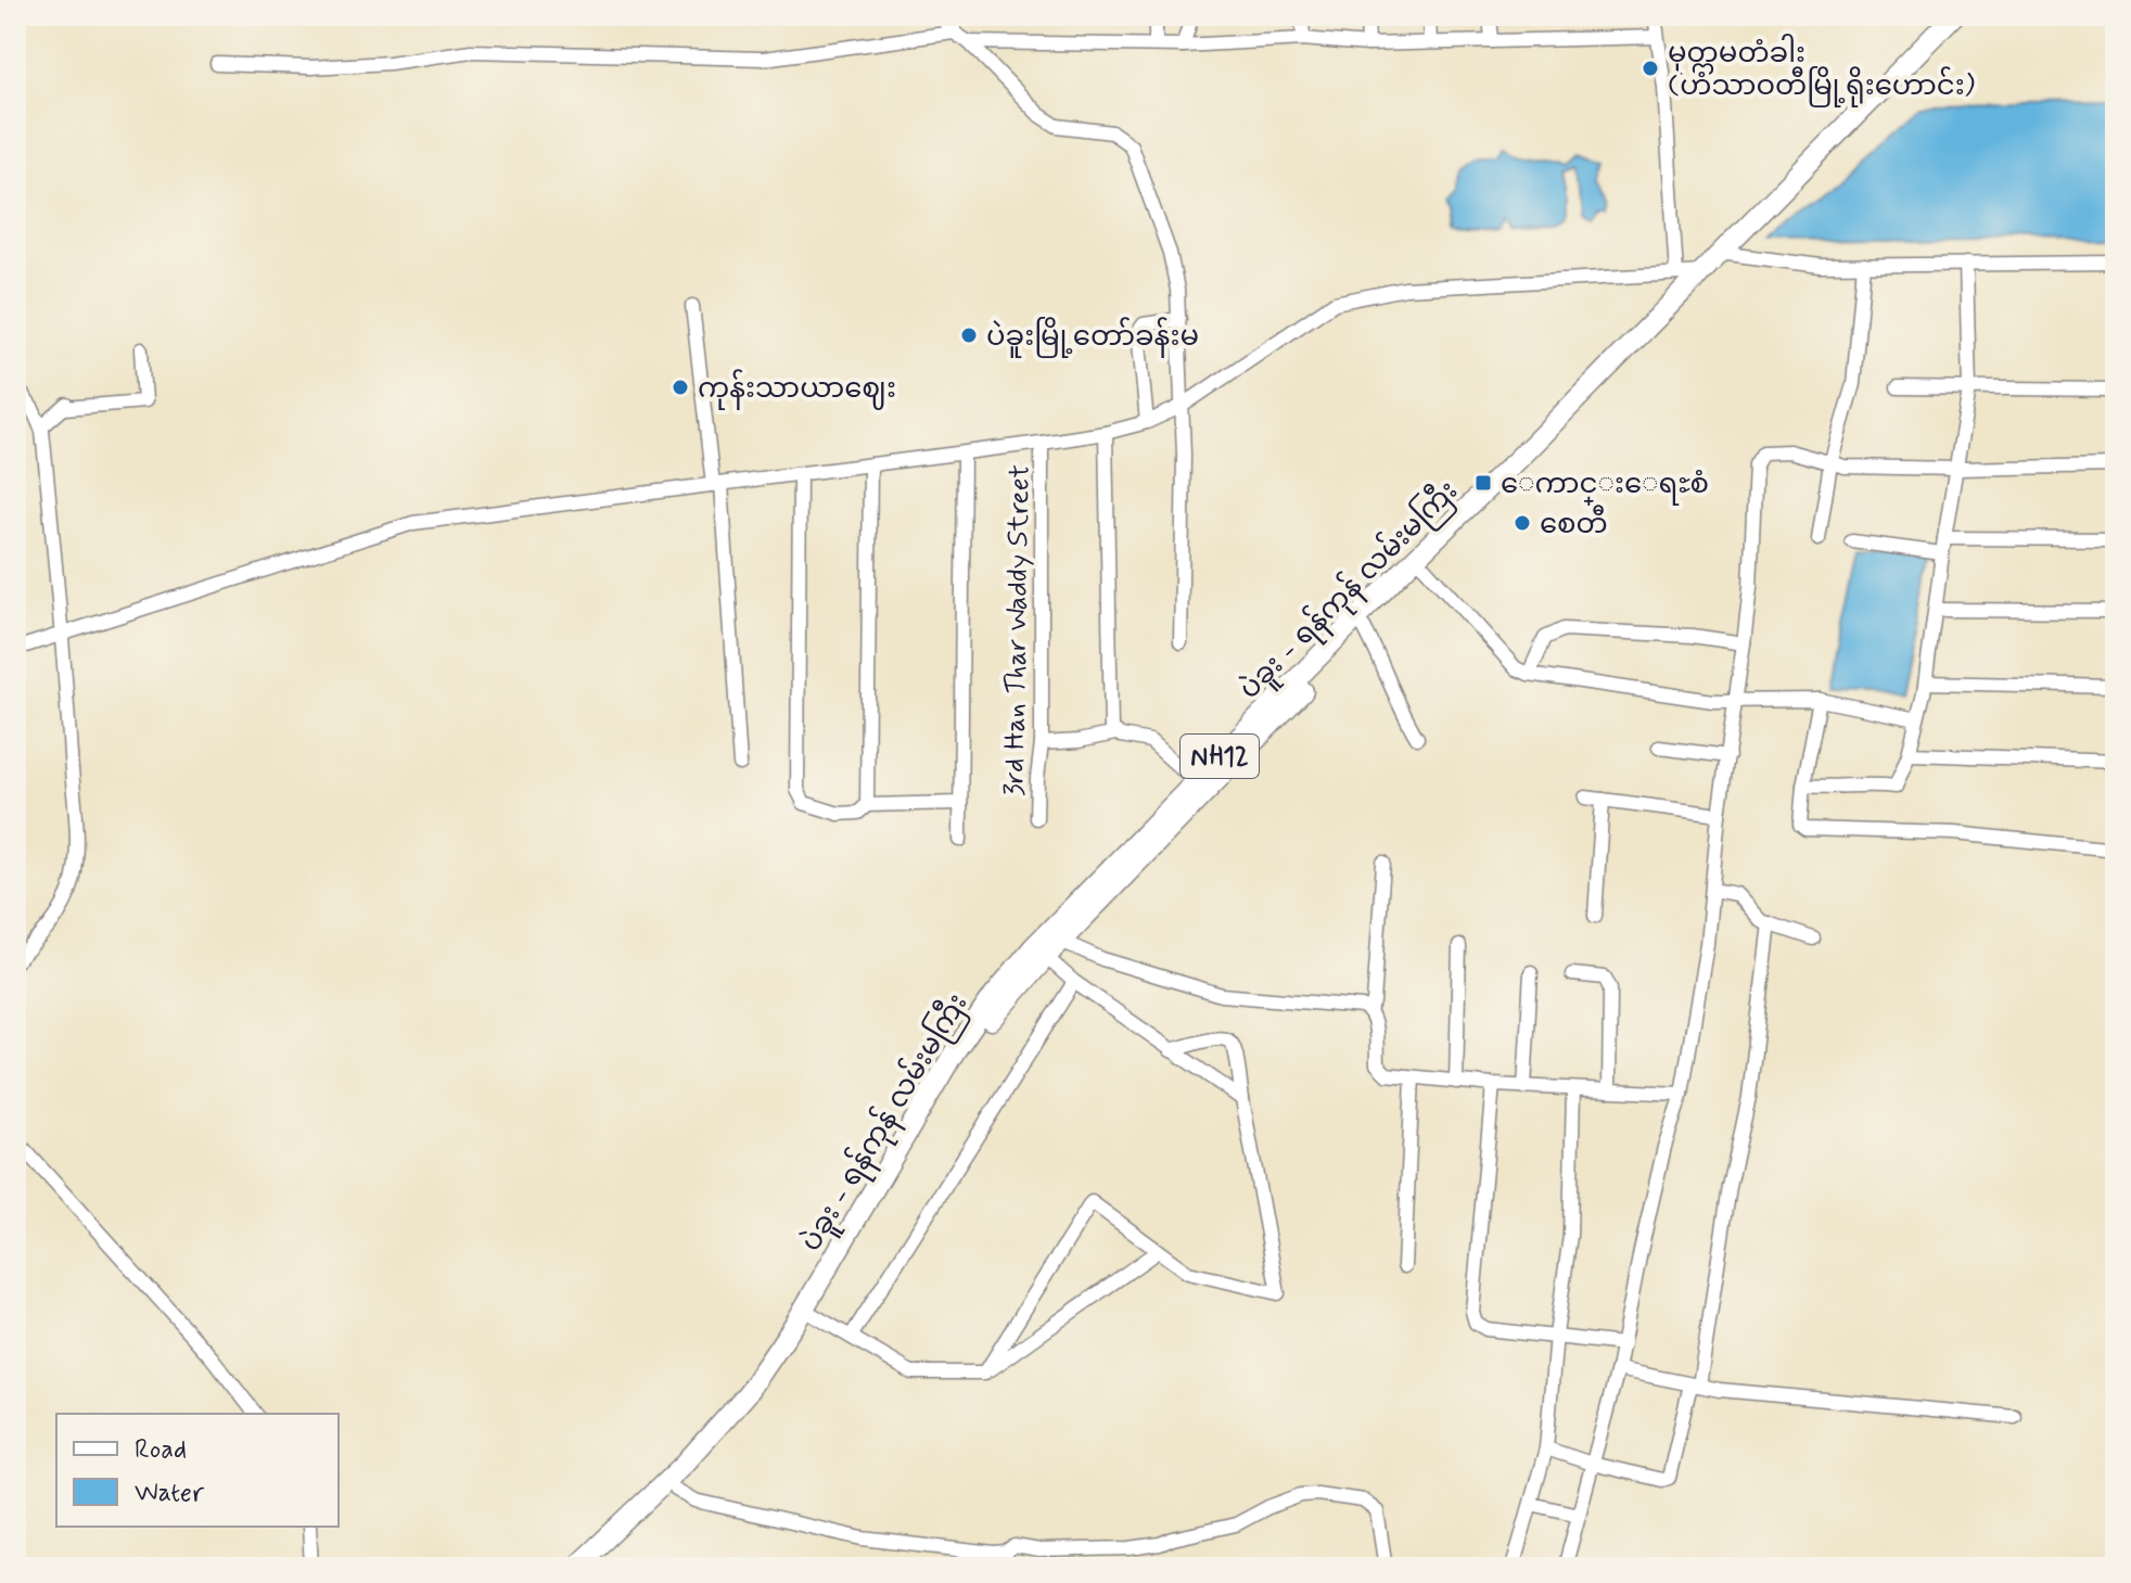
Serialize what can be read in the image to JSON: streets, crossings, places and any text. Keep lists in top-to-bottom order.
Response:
{
  "streets": {
    "highway": ["ပဲခူး - ရန်ကုန် လမ်းမကြီး", "NH12"],
    "street": ["3rd Han Thar Waddy Street"]
  },
  "places": {
    "other": [
      "မုတ္တမတံခါး (ဟံသာဝတီမြို့ရိုးဟောင်း)",
      "ပဲခူးမြို့တော်ခန်းမ",
      "ကုန်းသာယာဈေး",
      "စေတီ"
    ],
    "transit": ["ေကာင္းေရႊစံ"]
  },
  "legend": ["Road", "Water"]
}
